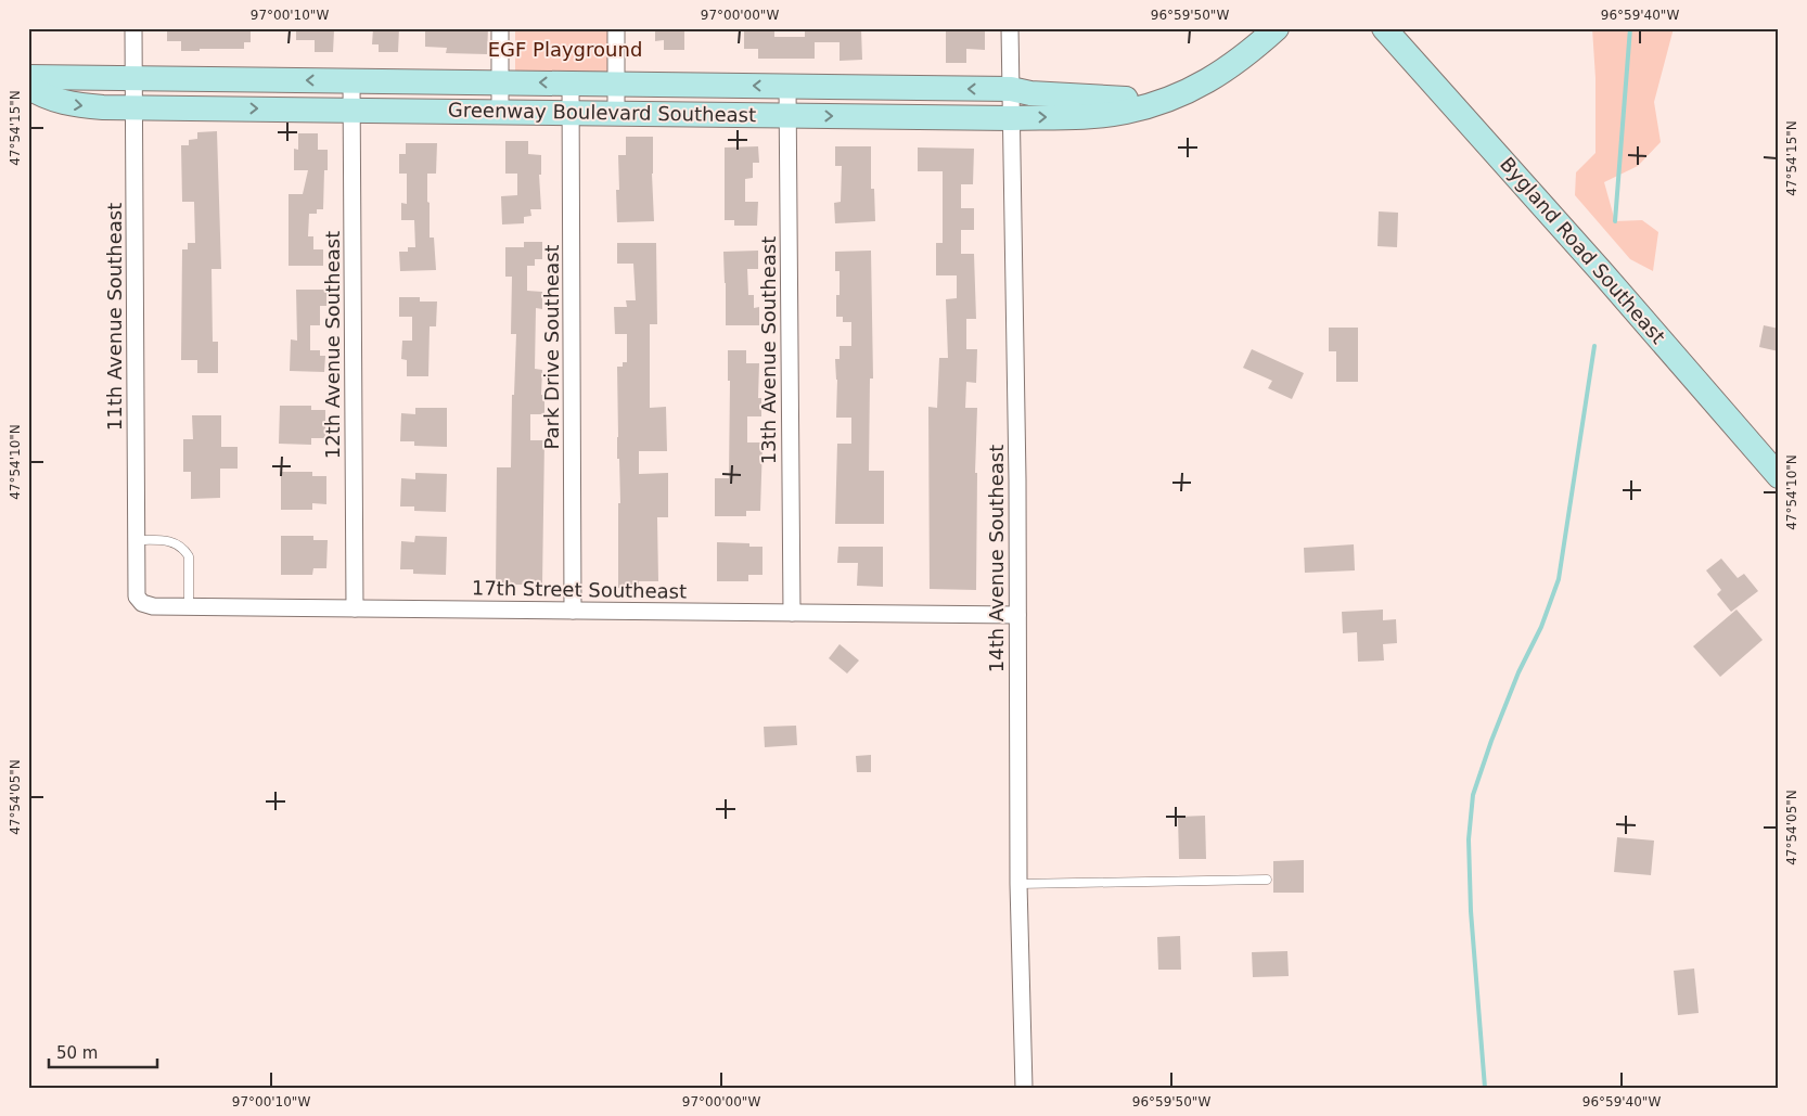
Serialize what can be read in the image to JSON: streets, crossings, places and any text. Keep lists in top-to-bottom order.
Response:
{
  "streets": {
    "street": [
      "Greenway Boulevard Southeast",
      "Bygland Road Southeast",
      "11th Avenue Southeast",
      "12th Avenue Southeast",
      "Park Drive Southeast",
      "13th Avenue Southeast",
      "14th Avenue Southeast",
      "17th Street Southeast"
    ]
  },
  "crossings": [
    ["Greenway Boulevard Southeast", "11th Avenue Southeast"],
    ["Greenway Boulevard Southeast", "12th Avenue Southeast"],
    ["Greenway Boulevard Southeast", "Park Drive Southeast"],
    ["Greenway Boulevard Southeast", "13th Avenue Southeast"],
    ["Greenway Boulevard Southeast", "14th Avenue Southeast"],
    ["11th Avenue Southeast", "17th Street Southeast"],
    ["12th Avenue Southeast", "17th Street Southeast"],
    ["Park Drive Southeast", "17th Street Southeast"],
    ["13th Avenue Southeast", "17th Street Southeast"],
    ["14th Avenue Southeast", "17th Street Southeast"]
  ],
  "parks": ["EGF Playground"],
  "scale_bar": "50 m",
  "coordinates": [
    "97°00'10\"W",
    "97°00'00\"W",
    "96°59'50\"W",
    "96°59'40\"W",
    "47°54'15\"N",
    "47°54'10\"N",
    "47°54'05\"N"
  ]
}
